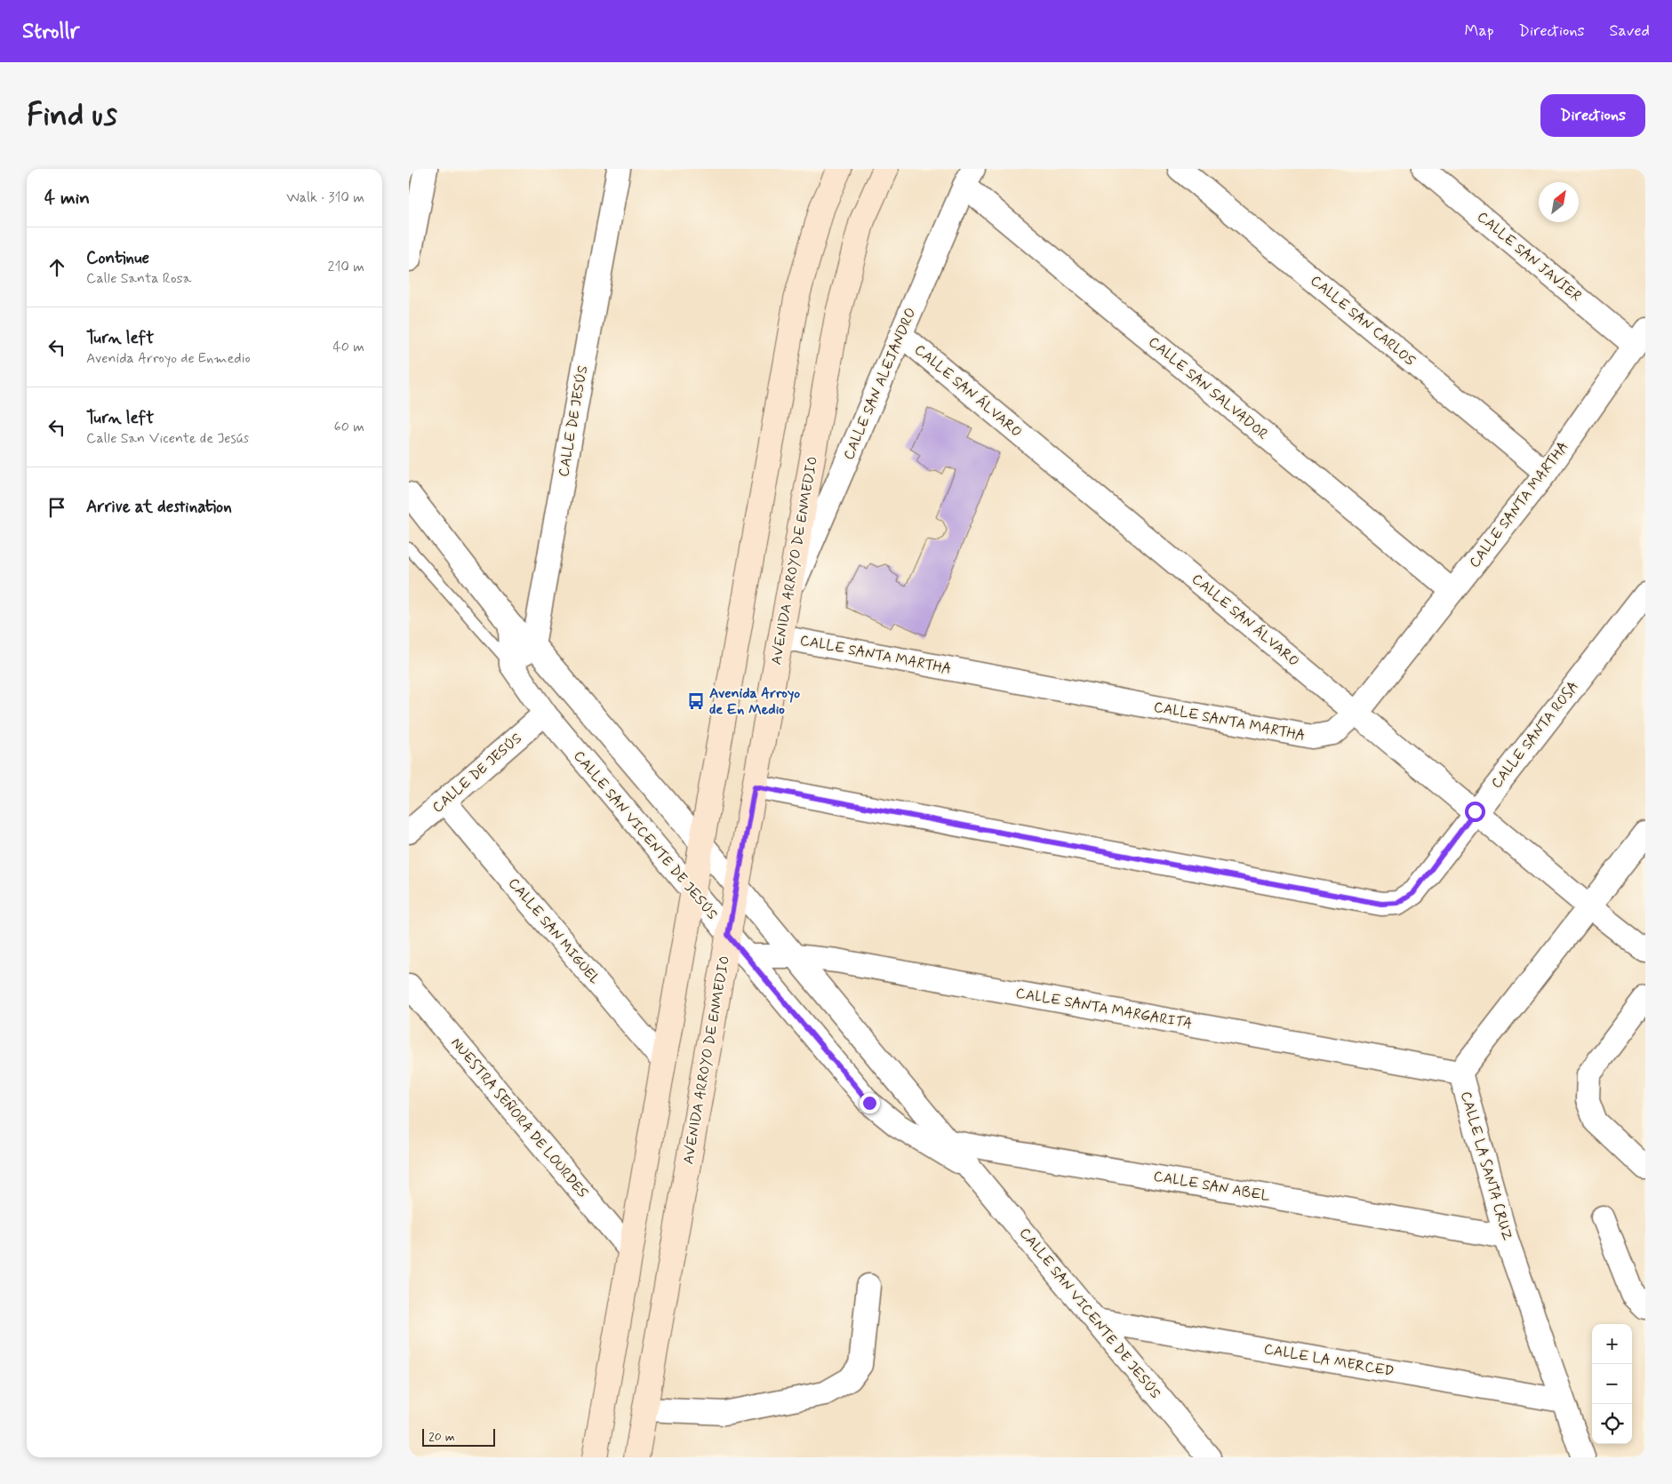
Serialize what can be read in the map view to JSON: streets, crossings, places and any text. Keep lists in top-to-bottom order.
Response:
{
  "streets": {
    "street": [
      "CALLE SAN JAVIER",
      "CALLE SAN CARLOS",
      "CALLE SAN ALEJANDRO",
      "CALLE SAN SALVADOR",
      "CALLE SAN ÁLVARO",
      "CALLE DE JESÚS",
      "CALLE SANTA MARTHA",
      "AVENIDA ARROYO DE ENMEDIO",
      "CALLE SANTA ROSA",
      "CALLE SAN VICENTE DE JESÚS",
      "CALLE SAN MIGUEL",
      "CALLE SANTA MARGARITA",
      "NUESTRA SEÑORA DE LOURDES",
      "CALLE LA SANTA CRUZ",
      "CALLE SAN ABEL",
      "CALLE LA MERCED"
    ]
  },
  "crossings": [
    ["CALLE SAN JAVIER", "CALLE SANTA MARTHA"],
    ["CALLE SAN CARLOS", "CALLE SANTA MARTHA"],
    ["CALLE SAN ALEJANDRO", "CALLE SAN SALVADOR"],
    ["CALLE SAN ALEJANDRO", "CALLE SAN ÁLVARO"],
    ["CALLE SAN ALEJANDRO", "AVENIDA ARROYO DE ENMEDIO"],
    ["CALLE SAN SALVADOR", "CALLE SANTA MARTHA"],
    ["CALLE SAN ÁLVARO", "CALLE SANTA MARTHA"],
    ["CALLE SAN ÁLVARO", "CALLE SANTA ROSA"],
    ["CALLE SAN ÁLVARO", "CALLE LA SANTA CRUZ"],
    ["CALLE DE JESÚS", "CALLE SAN VICENTE DE JESÚS"],
    ["CALLE DE JESÚS", "CALLE SAN MIGUEL"],
    ["CALLE SANTA MARTHA", "AVENIDA ARROYO DE ENMEDIO"],
    ["AVENIDA ARROYO DE ENMEDIO", "CALLE SANTA ROSA"],
    ["AVENIDA ARROYO DE ENMEDIO", "CALLE SAN VICENTE DE JESÚS"],
    ["CALLE SAN VICENTE DE JESÚS", "CALLE SANTA MARGARITA"],
    ["CALLE SAN VICENTE DE JESÚS", "CALLE SAN ABEL"],
    ["CALLE SAN VICENTE DE JESÚS", "CALLE LA MERCED"],
    ["CALLE SANTA MARGARITA", "CALLE LA SANTA CRUZ"],
    ["CALLE LA SANTA CRUZ", "CALLE SAN ABEL"],
    ["CALLE LA SANTA CRUZ", "CALLE LA MERCED"]
  ],
  "places": {
    "bus stop": ["Avenida Arroyo de En Medio"]
  },
  "scale_bar": "20 m",
  "north": "top right",
  "page": {
    "header": "Strollr",
    "nav": ["Map", "Directions", "Saved"],
    "buttons": "Directions",
    "title": "Find us",
    "heading": ["4 min", "Walk · 310 m"],
    "list": [
      ["Continue", "Calle Santa Rosa", "210 m"],
      ["Turn left", "Avenida Arroyo de Enmedio", "40 m"],
      ["Turn left", "Calle San Vicente de Jesús", "60 m"],
      "Arrive at destination"
    ],
    "map_buttons": ["+", "−"],
    "scale": "20 m"
  }
}
